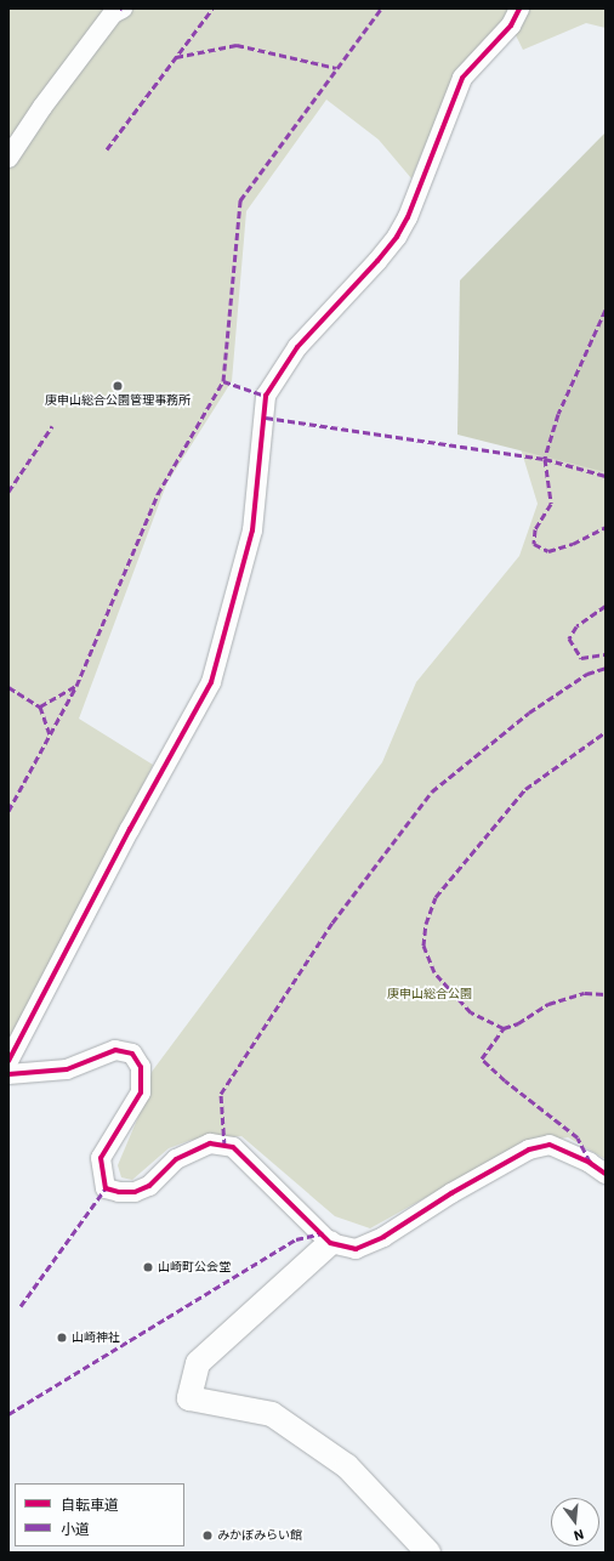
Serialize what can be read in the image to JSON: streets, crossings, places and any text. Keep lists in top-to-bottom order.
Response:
{
  "parks": ["庚申山総合公園"],
  "places": [
    "庚申山総合公園管理事務所",
    "山崎町公会堂",
    "山崎神社",
    "みかぼみらい館"
  ],
  "legend": ["自転車道", "小道"],
  "north": "bottom"
}
